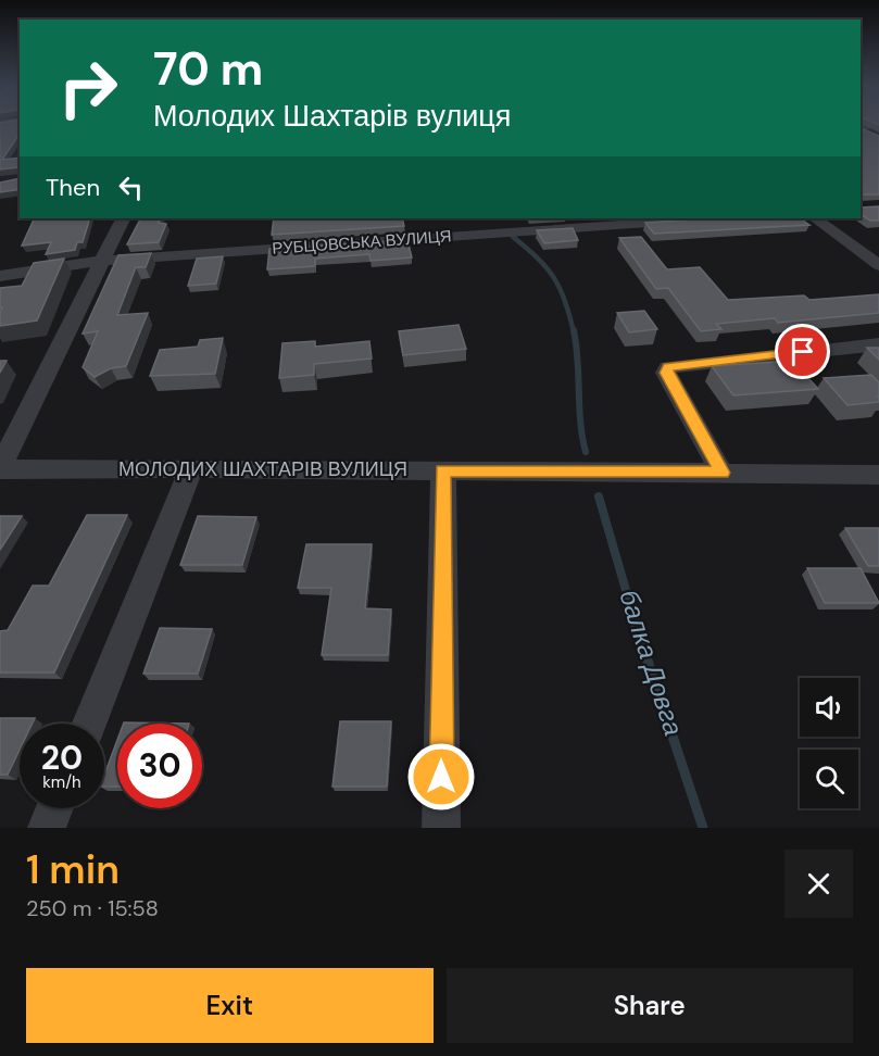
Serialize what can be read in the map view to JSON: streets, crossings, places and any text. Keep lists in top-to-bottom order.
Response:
{
  "streets": {
    "street": ["РУБЦОВСЬКА ВУЛИЦЯ", "МОЛОДИХ ШАХТАРІВ ВУЛИЦЯ"]
  },
  "water": ["балка Довга"],
  "page": {
    "turn": ["70 m", "Молодих Шахтарів вулиця"],
    "then": "Then",
    "speed": "20 km/h",
    "limit": "30",
    "heading": ["1 min", "250 m · 15:58"],
    "buttons": ["Exit", "Share"]
  }
}
